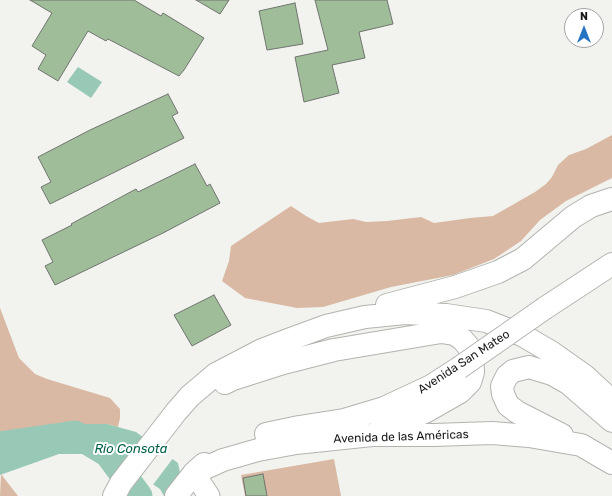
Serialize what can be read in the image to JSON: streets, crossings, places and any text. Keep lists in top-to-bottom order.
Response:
{
  "streets": {
    "main road": ["Avenida San Mateo", "Avenida de las Américas"]
  },
  "crossings": [
    ["Avenida San Mateo", "Avenida de las Américas"]
  ],
  "water": ["Rio Consota"],
  "north": "top"
}
